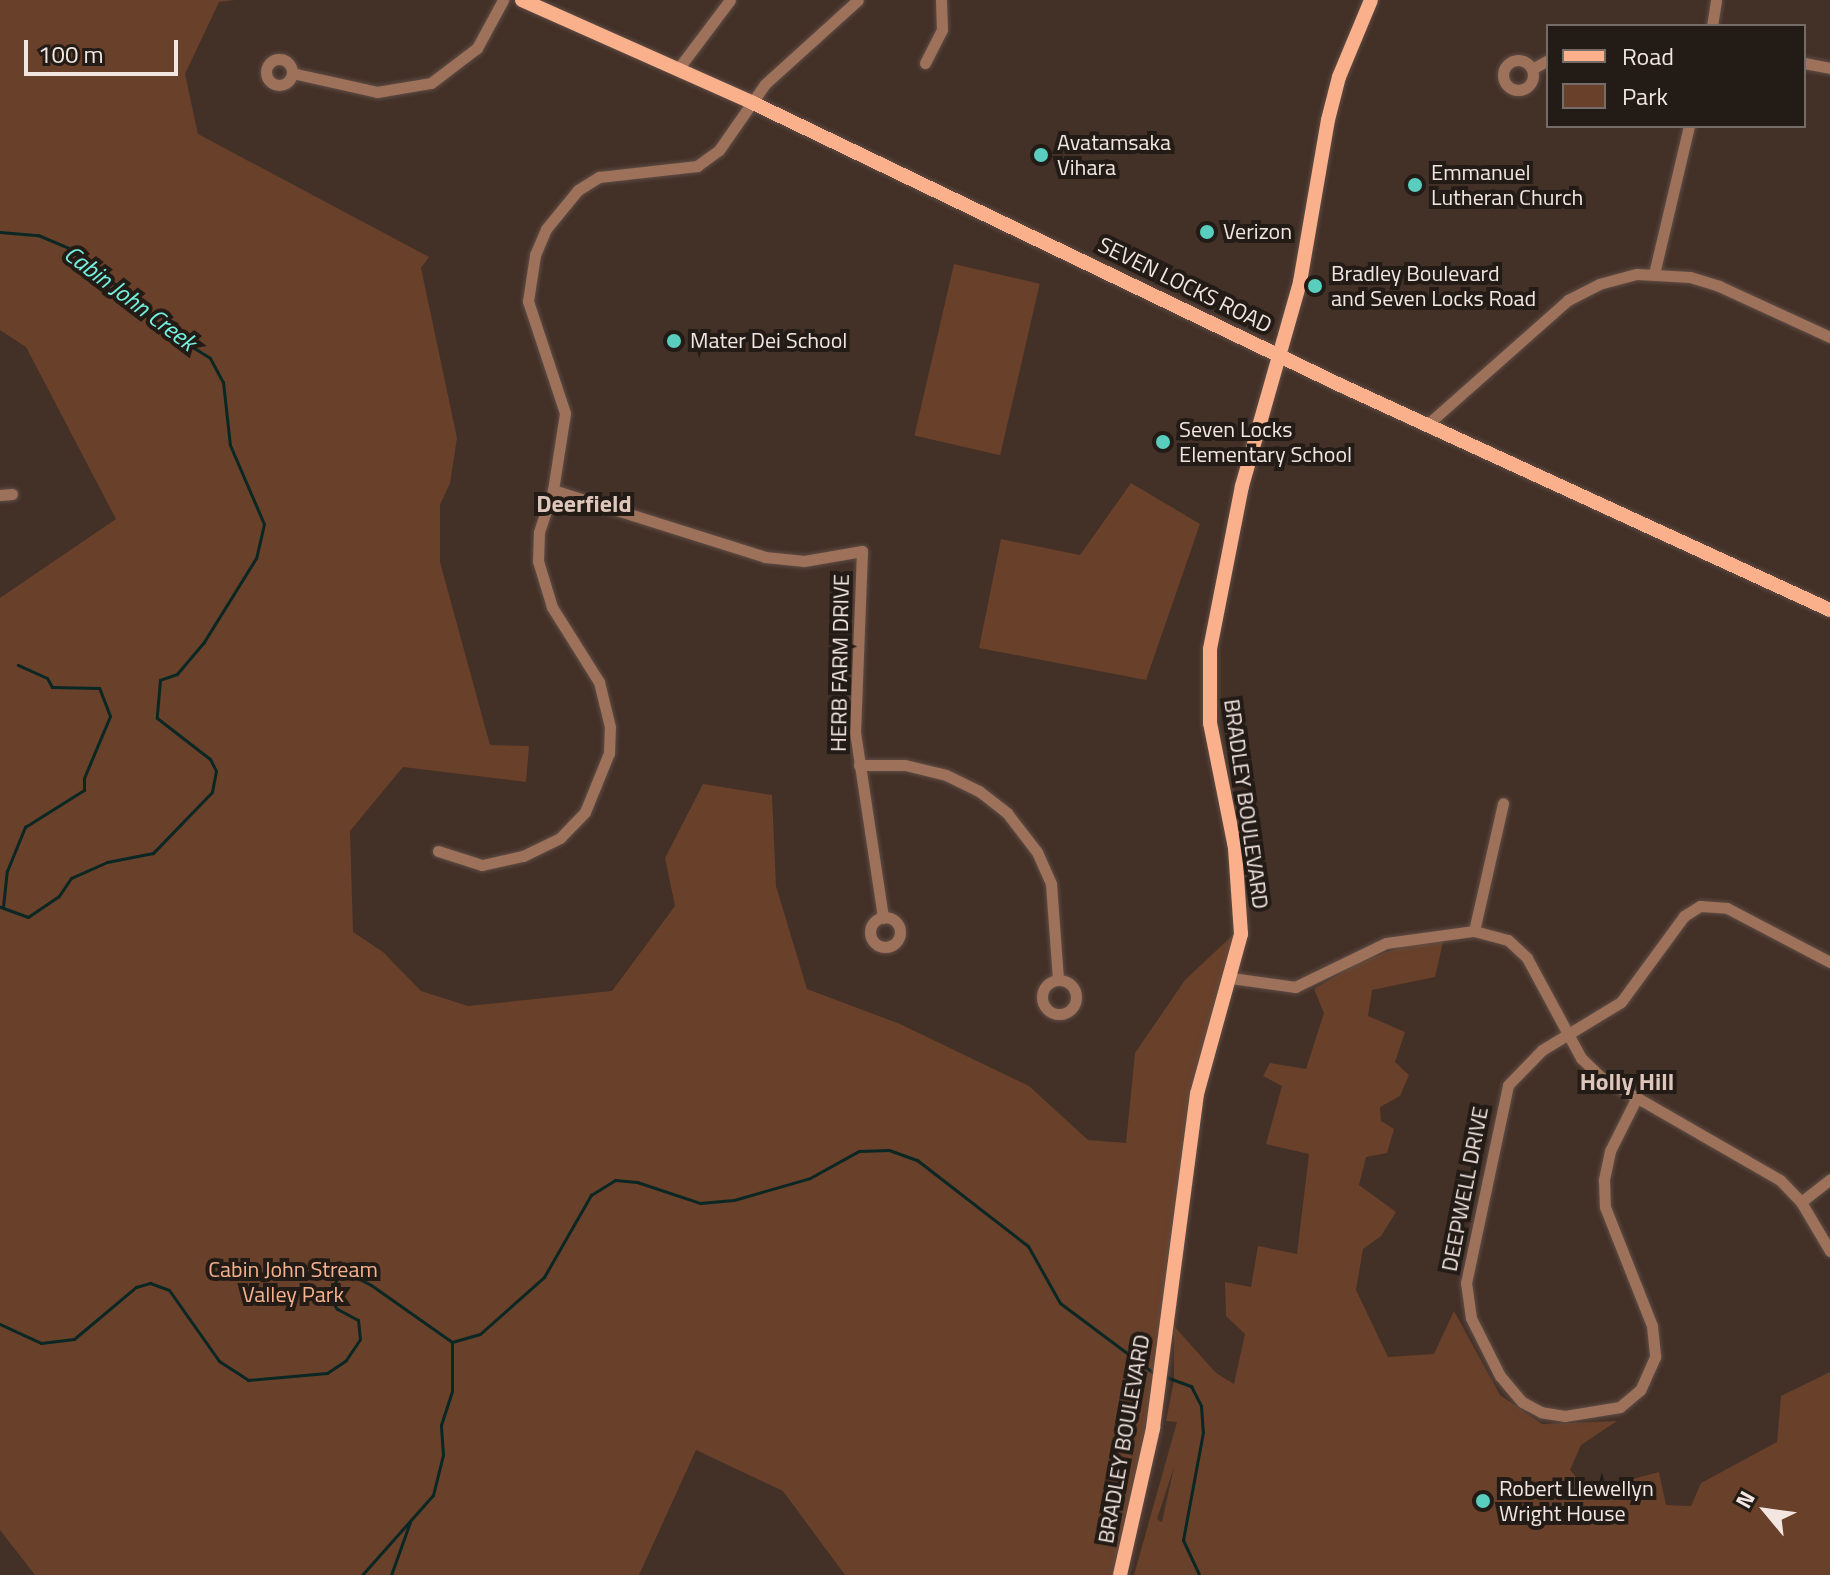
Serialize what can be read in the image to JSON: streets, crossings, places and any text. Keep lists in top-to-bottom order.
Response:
{
  "streets": {
    "main road": ["SEVEN LOCKS ROAD", "BRADLEY BOULEVARD"],
    "street": ["HERB FARM DRIVE", "DEEPWELL DRIVE"]
  },
  "crossings": [
    ["SEVEN LOCKS ROAD", "BRADLEY BOULEVARD"]
  ],
  "districts": ["Deerfield", "Holly Hill"],
  "water": ["Cabin John Creek"],
  "parks": ["Cabin John Stream Valley Park"],
  "places": [
    "Avatamsaka Vihara",
    "Emmanuel Lutheran Church",
    "Verizon",
    "Bradley Boulevard and Seven Locks Road",
    "Mater Dei School",
    "Seven Locks Elementary School",
    "Robert Llewellyn Wright House"
  ],
  "legend": ["Road", "Park"],
  "scale_bar": "100 m",
  "north": "top left"
}
